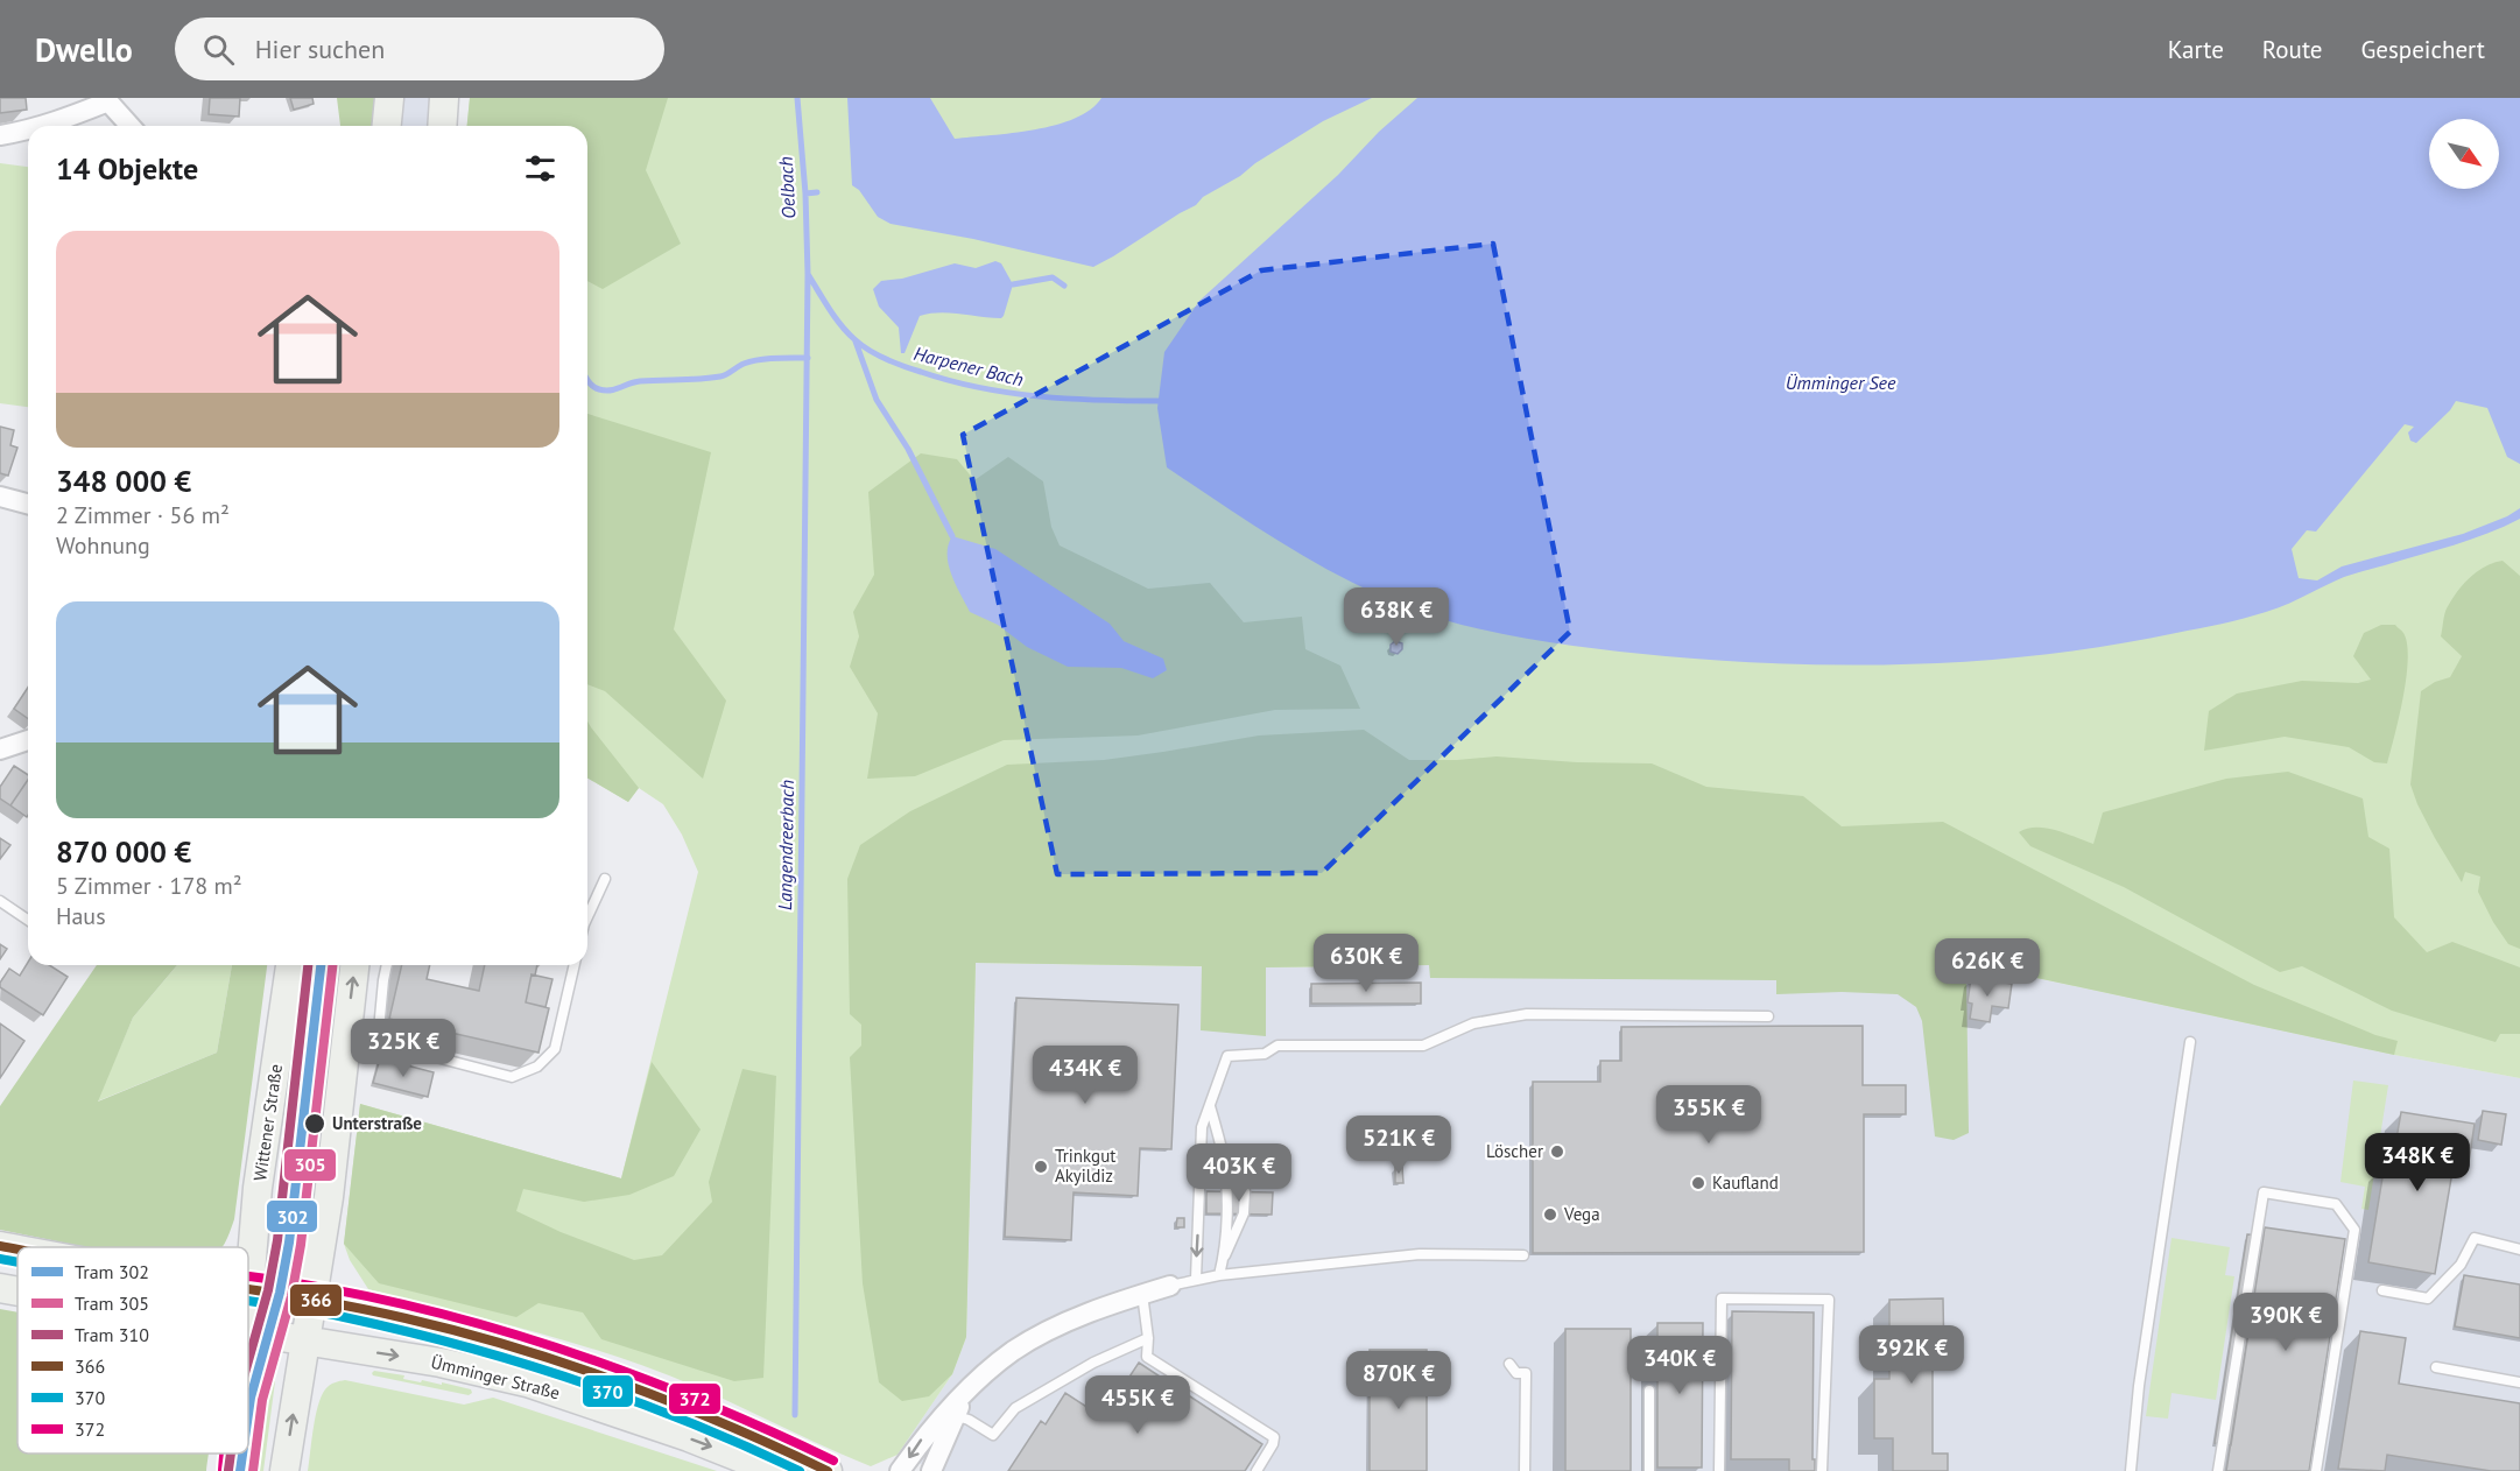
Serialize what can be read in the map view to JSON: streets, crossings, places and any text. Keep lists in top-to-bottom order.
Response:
{
  "streets": {
    "main road": ["Wittener Straße", "Ümminger Straße"]
  },
  "crossings": [
    ["Wittener Straße", "Ümminger Straße"]
  ],
  "water": [
    "Oelbach",
    "Harpener Bach",
    "Ümminger See",
    "Langendreerbach"
  ],
  "places": [
    "Unterstraße",
    "Löscher",
    "Trinkgut Akyildiz",
    "Kaufland",
    "Vega"
  ],
  "lines": [
    "tram line 302",
    "tram line 305",
    "tram line 310",
    "transit line 366",
    "transit line 370",
    "transit line 372"
  ],
  "legend": [
    "Tram 302",
    "Tram 305",
    "Tram 310",
    "366",
    "370",
    "372"
  ],
  "north": "bottom right",
  "page": {
    "header": "Dwello",
    "search": "Hier suchen",
    "nav": ["Karte", "Route", "Gespeichert"],
    "heading": "14 Objekte",
    "list": [
      {
        "name": "348 000 €",
        "note": "2 Zimmer · 56 m² · Wohnung"
      },
      {
        "name": "870 000 €",
        "note": "5 Zimmer · 178 m² · Haus"
      }
    ],
    "price": [
      "638K €",
      "630K €",
      "626K €",
      "325K €",
      "434K €",
      "355K €",
      "521K €",
      "348K €",
      "403K €",
      "390K €",
      "392K €",
      "340K €",
      "870K €",
      "455K €"
    ]
  }
}
